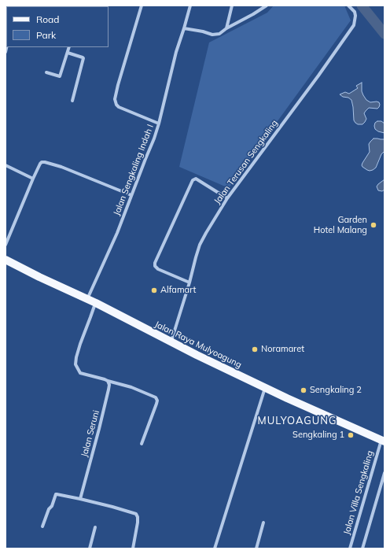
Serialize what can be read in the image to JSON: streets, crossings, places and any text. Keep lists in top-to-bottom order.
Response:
{
  "streets": {
    "main road": ["Jalan Raya Mulyoagung"],
    "street": [
      "Jalan Terusan Sengkaling",
      "Jalan Sengkaling Indah I",
      "Jalan Seruni",
      "Jalan Villa Sengkaling"
    ]
  },
  "crossings": [
    ["Jalan Terusan Sengkaling", "Jalan Raya Mulyoagung"],
    ["Jalan Sengkaling Indah I", "Jalan Raya Mulyoagung"],
    ["Jalan Raya Mulyoagung", "Jalan Villa Sengkaling"]
  ],
  "districts": ["MULYOAGUNG"],
  "places": [
    "Garden Hotel Malang",
    "Alfamart",
    "Noramaret",
    "Sengkaling 2",
    "Sengkaling 1"
  ],
  "legend": ["Road", "Park"]
}
